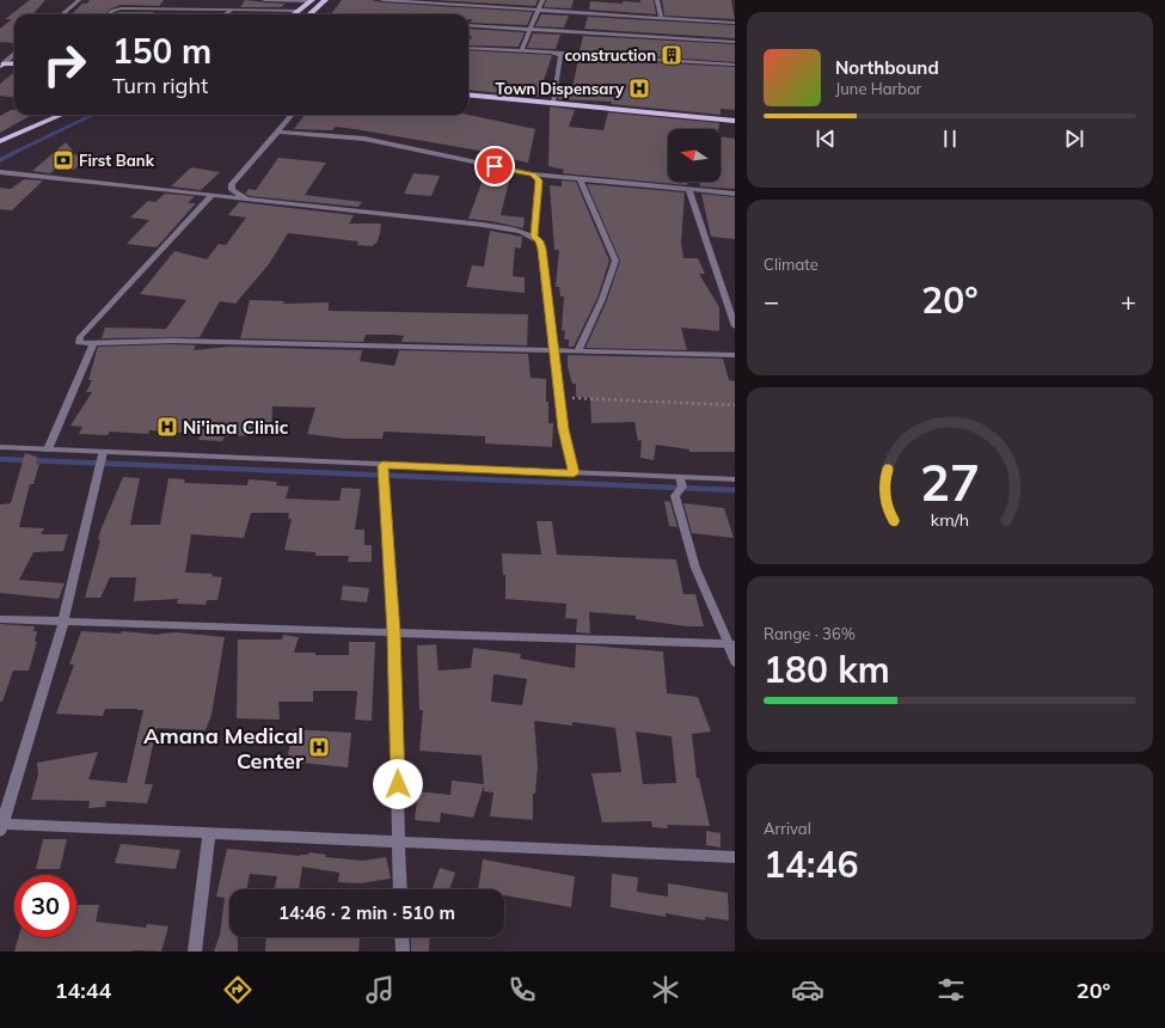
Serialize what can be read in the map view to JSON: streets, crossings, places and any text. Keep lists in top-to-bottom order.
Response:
{
  "places": {
    "building": ["construction"],
    "hospital": ["Town Dispensary", "Ni'ima Clinic", "Amana Medical Center"],
    "bank": ["First Bank"]
  },
  "north": "left",
  "page": {
    "turn": ["150 m", "Turn right"],
    "song": ["Northbound", "June Harbor"],
    "tile": [
      "Climate",
      ["Range · 36%", "180 km"],
      ["Arrival", "14:46"]
    ],
    "heat": ["−", "20°", "+"],
    "limit": "30",
    "trip": "14:46 · 2 min · 510 m",
    "tabs": ["14:44", "20°"],
    "gauge": ["27", "km/h"]
  }
}
